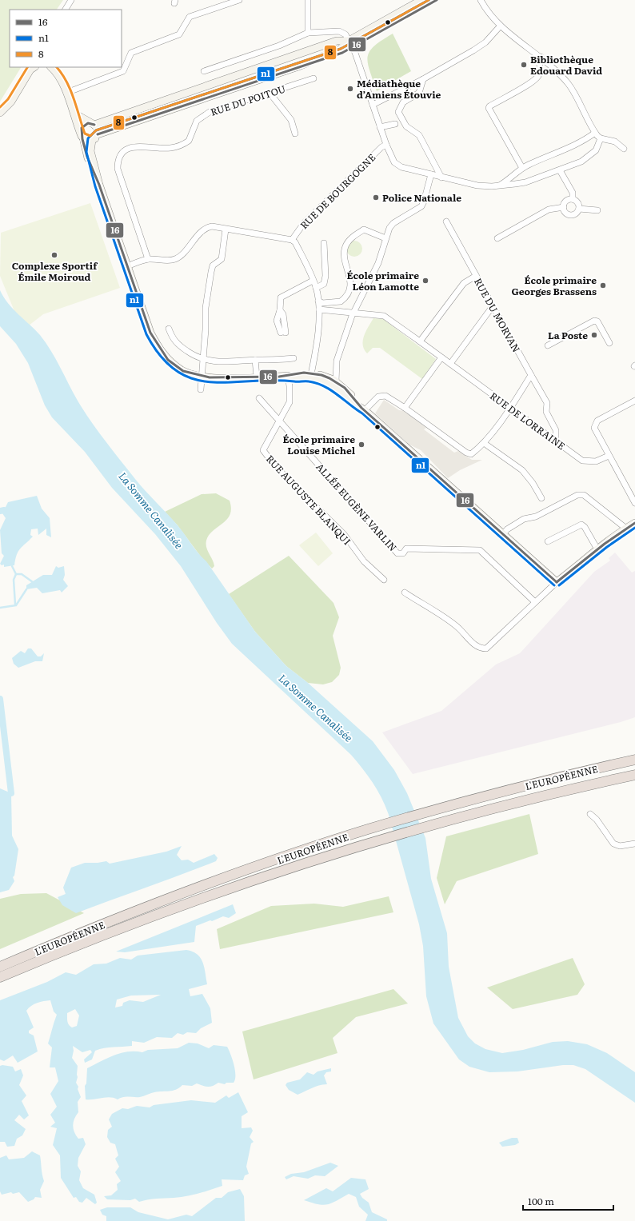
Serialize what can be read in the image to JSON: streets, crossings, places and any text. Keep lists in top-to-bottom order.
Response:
{
  "streets": {
    "highway": ["L'EUROPÉENNE"],
    "street": [
      "RUE DU POITOU",
      "RUE DE BOURGOGNE",
      "RUE DU MORVAN",
      "RUE DE LORRAINE",
      "RUE AUGUSTE BLANQUI",
      "ALLÉE EUGÈNE VARLIN"
    ]
  },
  "crossings": [
    ["RUE DU MORVAN", "RUE DE LORRAINE"],
    ["RUE AUGUSTE BLANQUI", "ALLÉE EUGÈNE VARLIN"]
  ],
  "water": ["La Somme Canalisée"],
  "places": [
    "Bibliothèque Edouard David",
    "Médiathèque d’Amiens Étouvie",
    "Police Nationale",
    "Complexe Sportif Émile Moiroud",
    "École primaire Léon Lamotte",
    "École primaire Georges Brassens",
    "La Poste",
    "École primaire Louise Michel"
  ],
  "lines": ["transit line 16", "transit line n1", "transit line 8"],
  "legend": ["16", "n1", "8"],
  "scale_bar": "100 m"
}
